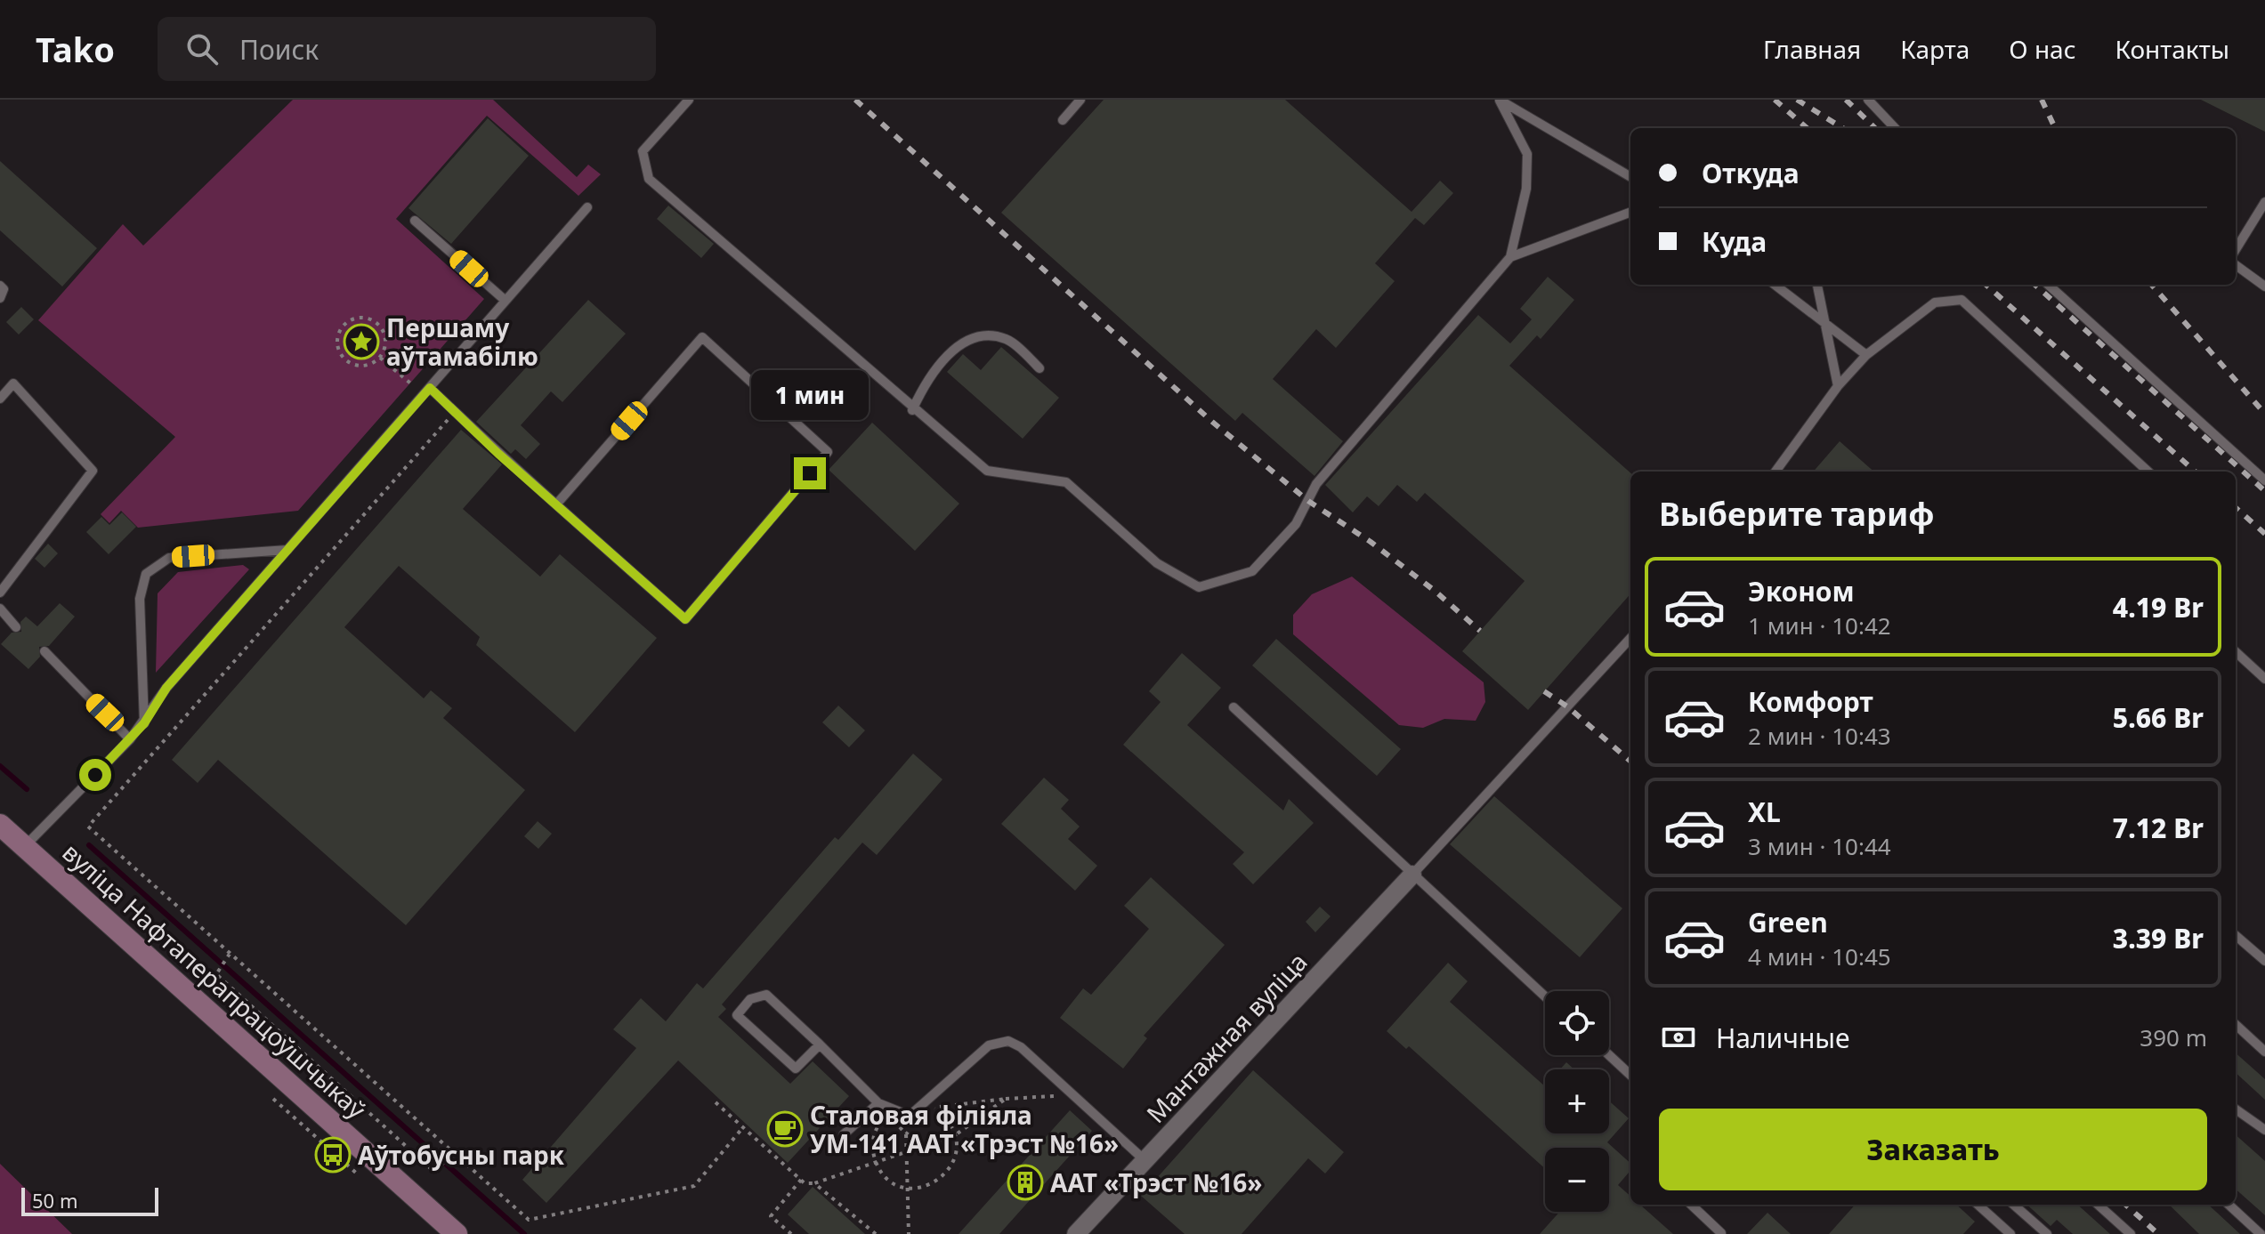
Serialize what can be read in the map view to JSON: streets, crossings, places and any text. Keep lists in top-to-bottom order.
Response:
{
  "streets": {
    "main road": ["вуліца Нафтаперапрацоўшчыкаў"],
    "street": ["Мантажная вуліца"]
  },
  "places": {
    "place": ["Першаму аўтамабілю"],
    "cafe": ["Сталовая філіяла УМ-141 ААТ «Трэст №16»"],
    "bus stop": ["Аўтобусны парк"],
    "building": ["ААТ «Трэст №16»"]
  },
  "scale_bar": "50 m",
  "page": {
    "header": "Tako",
    "search": "Поиск",
    "nav": [
      "Главная",
      "Карта",
      "О нас",
      "Контакты"
    ],
    "banner": ["Откуда", "Куда"],
    "bubble": "1 мин",
    "heading": "Выберите тариф",
    "list": [
      {
        "name": "Эконом",
        "note": "1 мин · 10:42",
        "value": "4.19 Br"
      },
      {
        "name": "Комфорт",
        "note": "2 мин · 10:43",
        "value": "5.66 Br"
      },
      {
        "name": "XL",
        "note": "3 мин · 10:44",
        "value": "7.12 Br"
      },
      {
        "name": "Green",
        "note": "4 мин · 10:45",
        "value": "3.39 Br"
      }
    ],
    "map_buttons": ["+", "−"],
    "pay": ["Наличные", "390 m"],
    "buttons": "Заказать",
    "scale": "50 m"
  }
}
